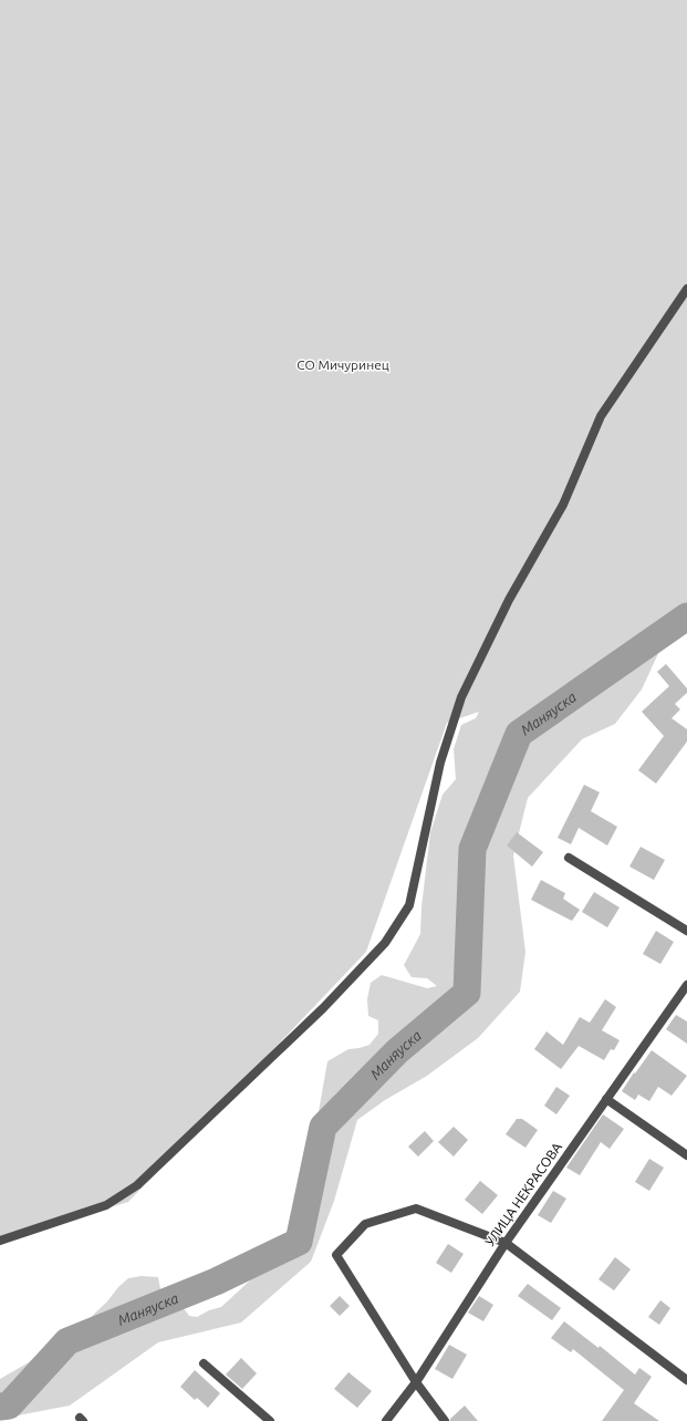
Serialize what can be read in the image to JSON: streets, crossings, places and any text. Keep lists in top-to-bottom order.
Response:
{
  "streets": {
    "street": ["УЛИЦА НЕКРАСОВА"]
  },
  "water": ["Маняуска"],
  "parks": ["СО Мичуринец"]
}
